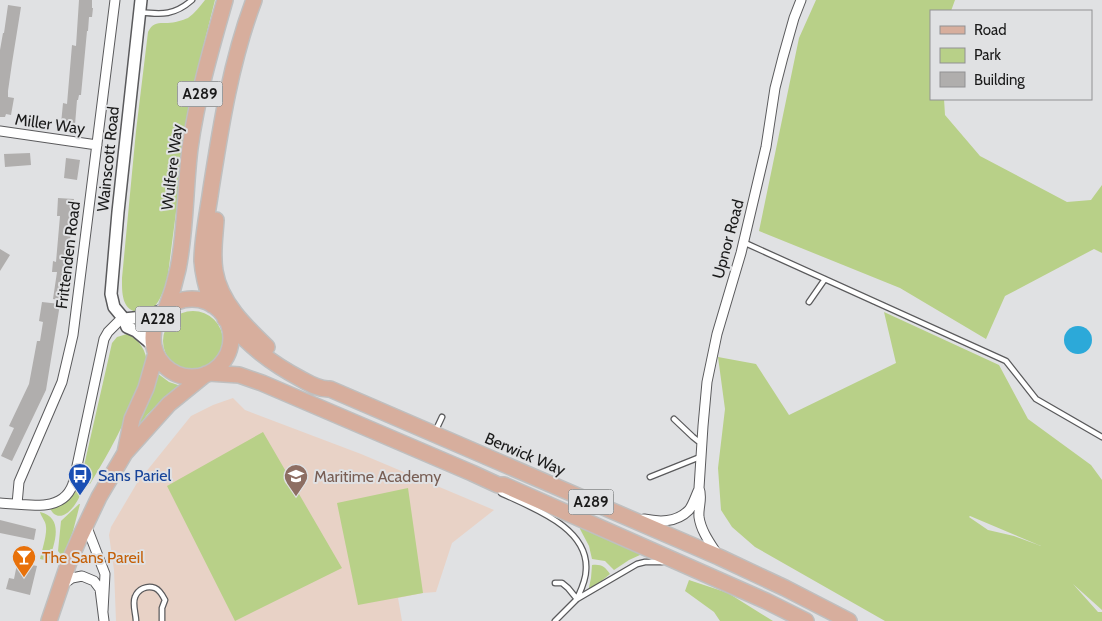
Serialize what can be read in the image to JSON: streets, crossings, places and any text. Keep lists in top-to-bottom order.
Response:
{
  "streets": {
    "main road": [
      "A289",
      "Wulfere Way",
      "A228",
      "Berwick Way"
    ],
    "street": [
      "Miller Way",
      "Wainscott Road",
      "Upnor Road",
      "Frittenden Road"
    ]
  },
  "crossings": [
    ["A289", "Wainscott Road"],
    ["A289", "Wulfere Way"],
    ["A289", "A228"],
    ["A289", "Berwick Way"],
    ["Miller Way", "Frittenden Road"],
    ["Wainscott Road", "Wulfere Way"],
    ["Wainscott Road", "A228"],
    ["Wainscott Road", "Berwick Way"],
    ["Wulfere Way", "A228"],
    ["Wulfere Way", "Berwick Way"],
    ["Upnor Road", "Berwick Way"],
    ["A228", "Berwick Way"]
  ],
  "places": {
    "bus stop": ["Sans Pariel"],
    "school or university": ["Maritime Academy"],
    "bar": ["The Sans Pareil"]
  },
  "legend": ["Road", "Park", "Building"]
}
